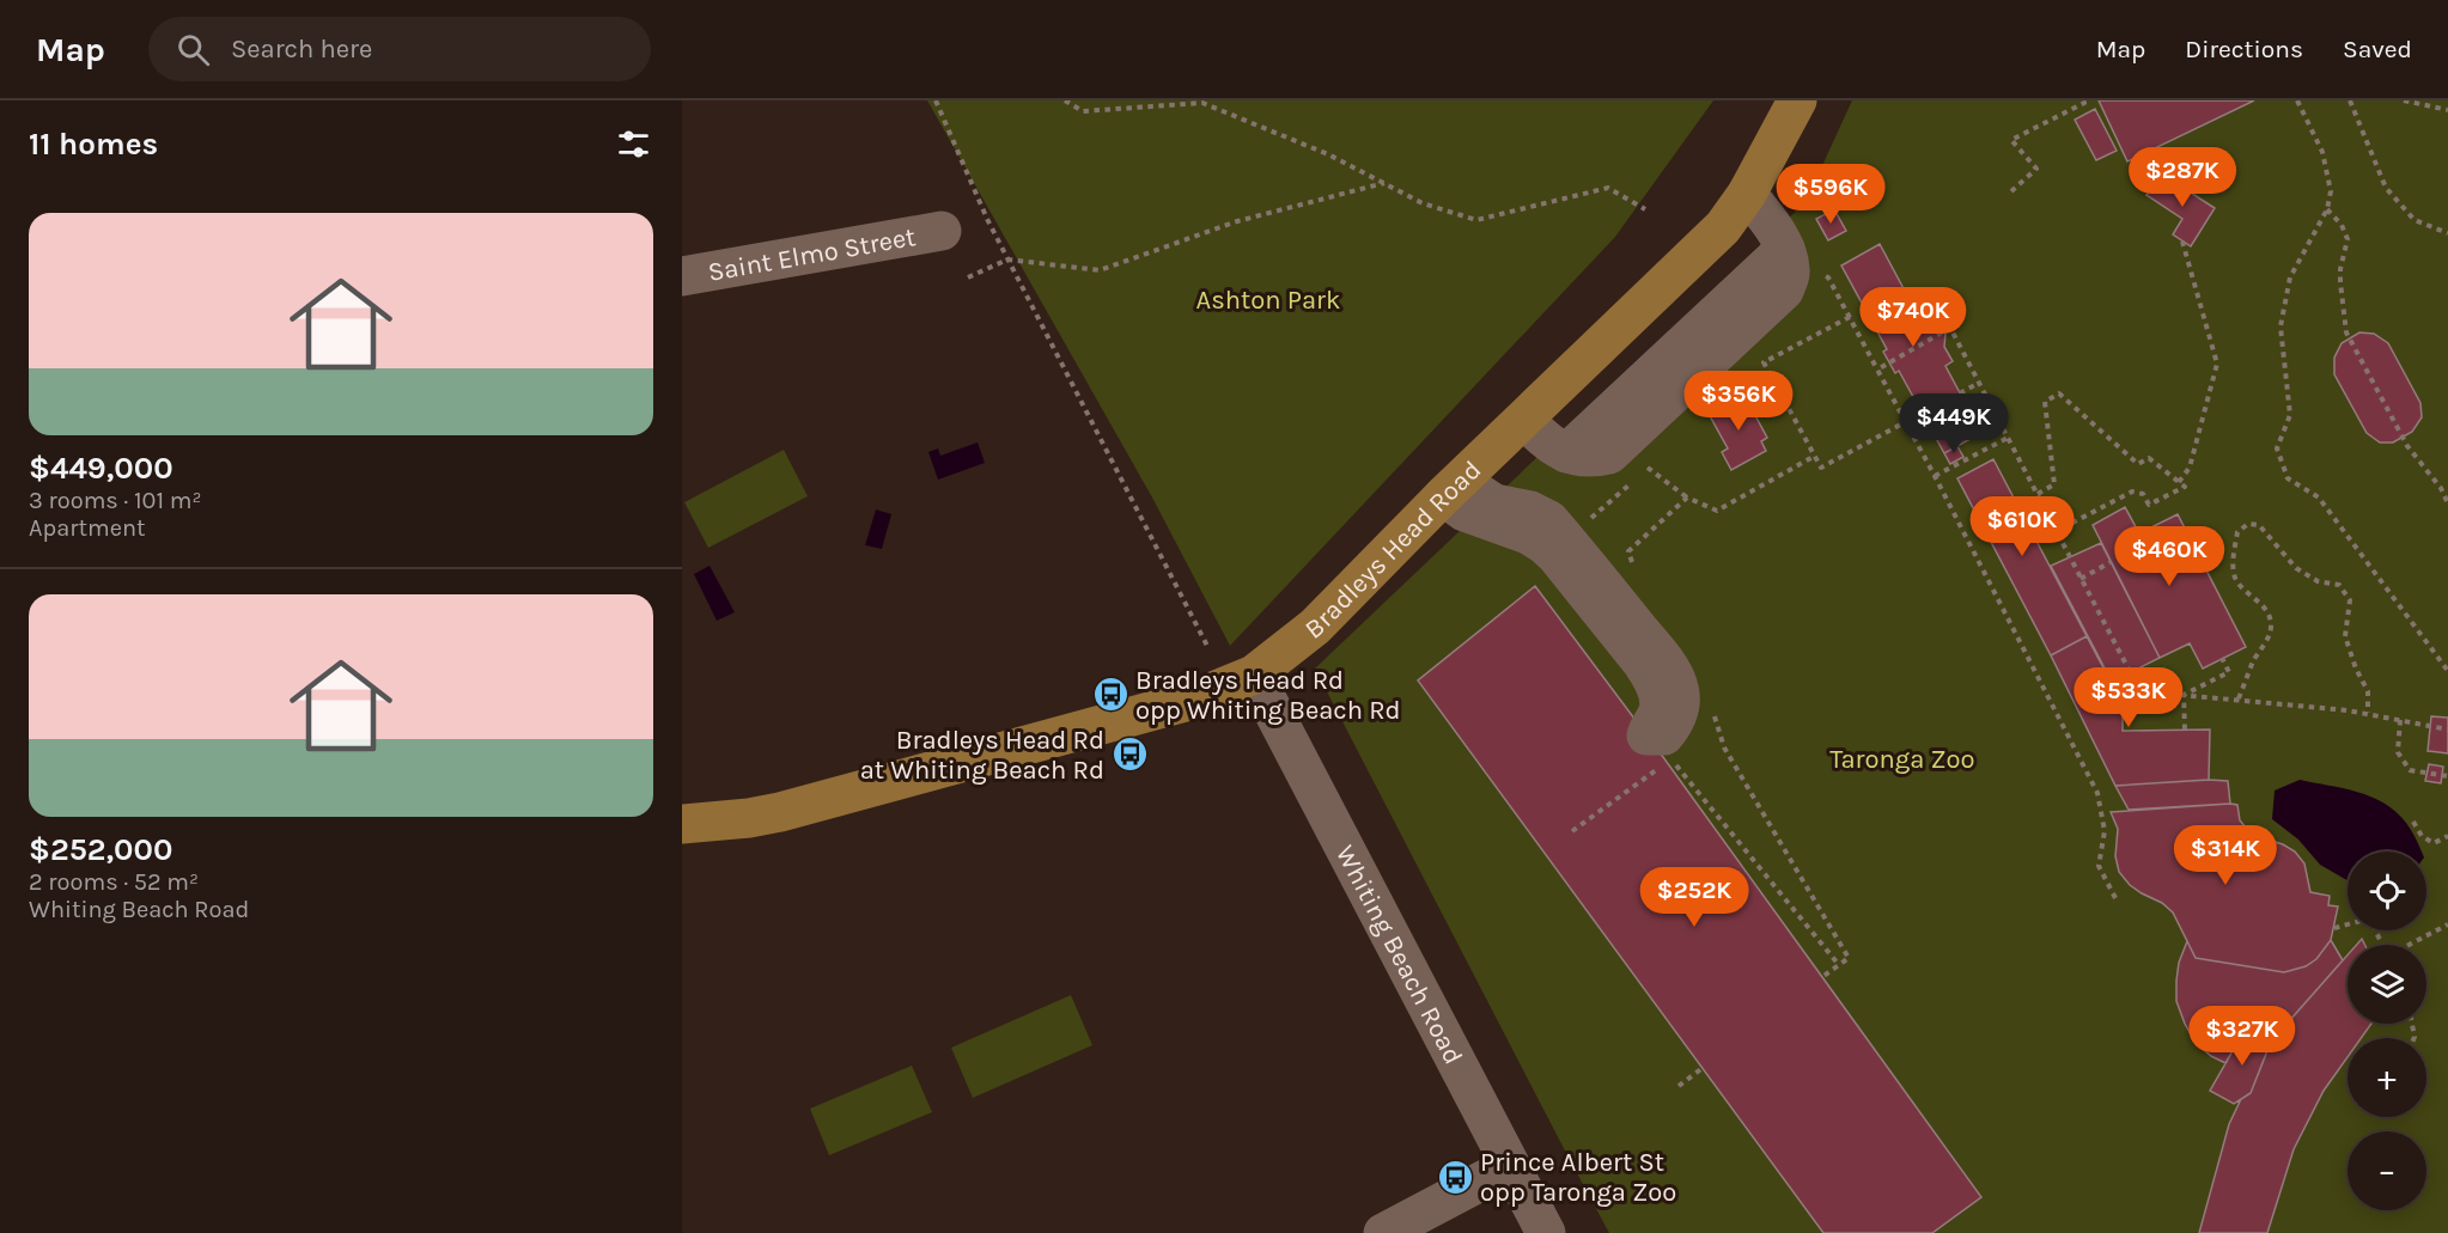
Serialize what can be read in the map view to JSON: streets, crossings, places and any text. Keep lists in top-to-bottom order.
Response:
{
  "streets": {
    "main road": ["Bradleys Head Road"],
    "street": ["Saint Elmo Street", "Whiting Beach Road"]
  },
  "crossings": [
    ["Bradleys Head Road", "Whiting Beach Road"]
  ],
  "parks": ["Ashton Park", "Taronga Zoo"],
  "places": {
    "bus stop": ["Bradleys Head Rd opp Whiting Beach Rd", "Bradleys Head Rd at Whiting Beach Rd", "Prince Albert St opp Taronga Zoo"]
  },
  "page": {
    "header": "Map",
    "search": "Search here",
    "nav": ["Map", "Directions", "Saved"],
    "heading": "11 homes",
    "price": [
      "$287K",
      "$596K",
      "$740K",
      "$356K",
      "$449K",
      "$610K",
      "$460K",
      "$533K",
      "$314K",
      "$252K",
      "$327K"
    ],
    "list": [
      {
        "name": "$449,000",
        "note": "3 rooms · 101 m² · Apartment"
      },
      {
        "name": "$252,000",
        "note": "2 rooms · 52 m² · Whiting Beach Road"
      }
    ],
    "map_buttons": ["+", "−"]
  }
}
